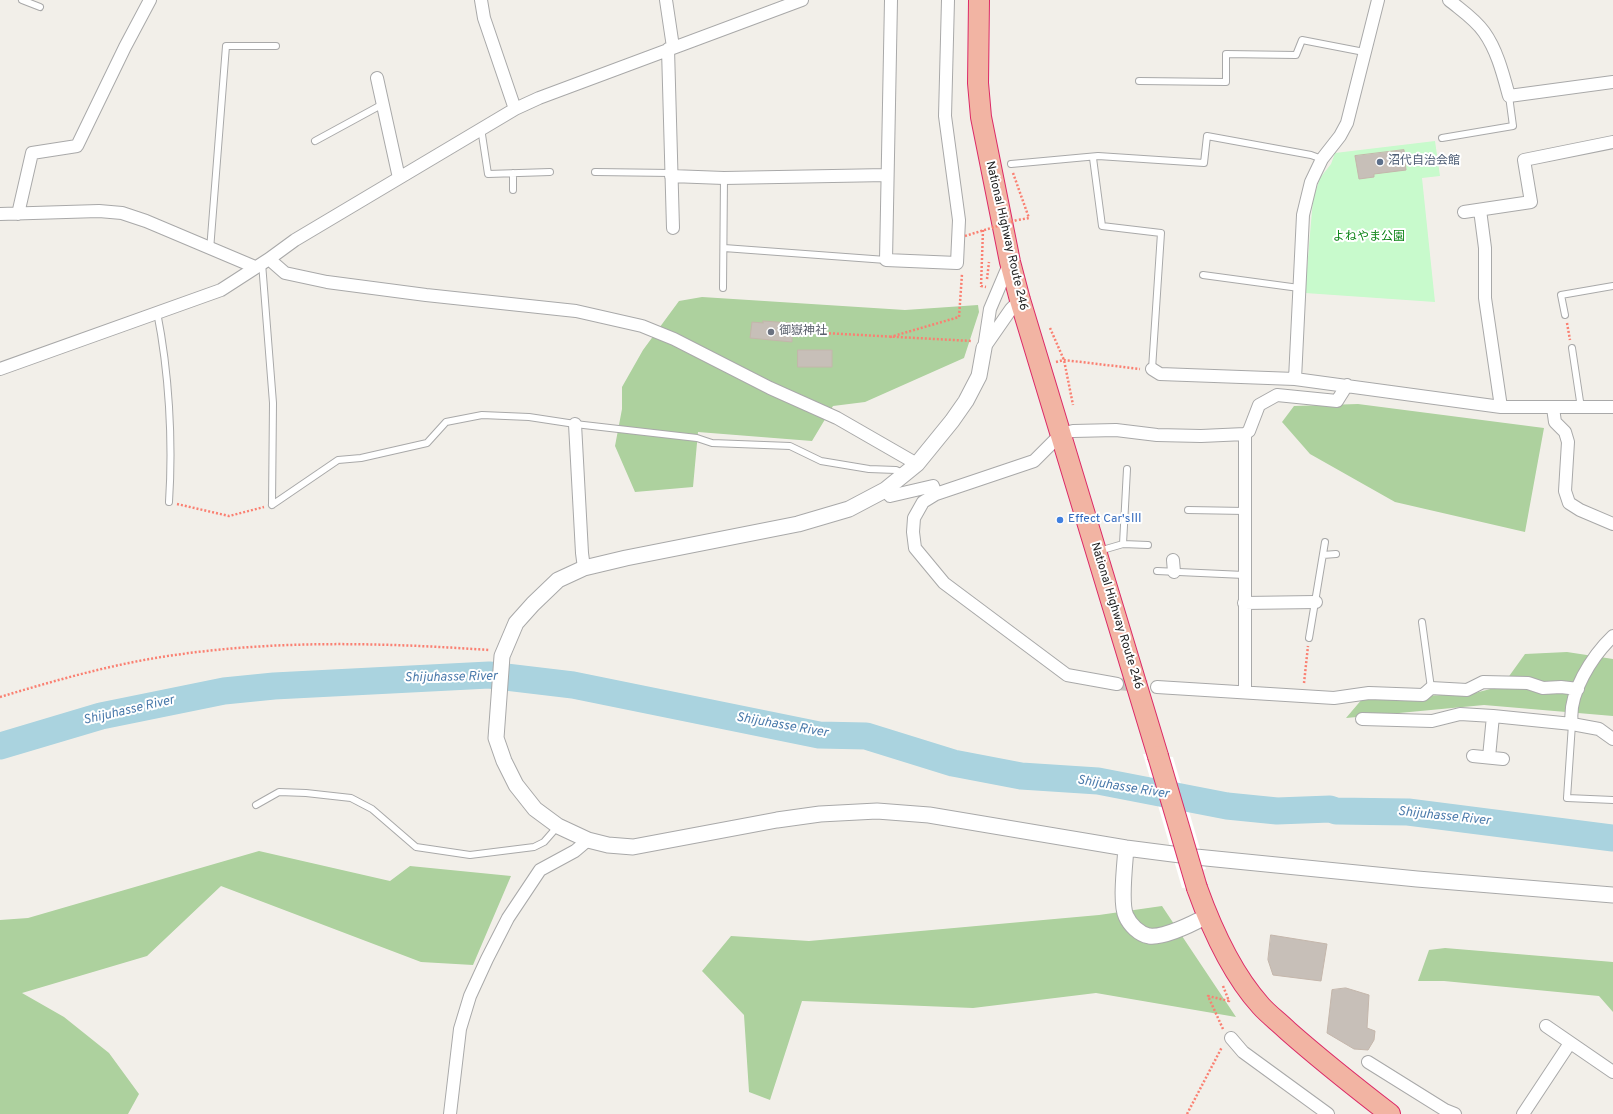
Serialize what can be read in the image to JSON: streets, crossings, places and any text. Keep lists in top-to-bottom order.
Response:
{
  "streets": {
    "highway": ["National Highway Route 246"]
  },
  "water": ["Shijuhasse River"],
  "parks": ["よねやま公園"],
  "places": ["沼代自治会館", "御嶽神社", "Effect Car'sⅢ"]
}
